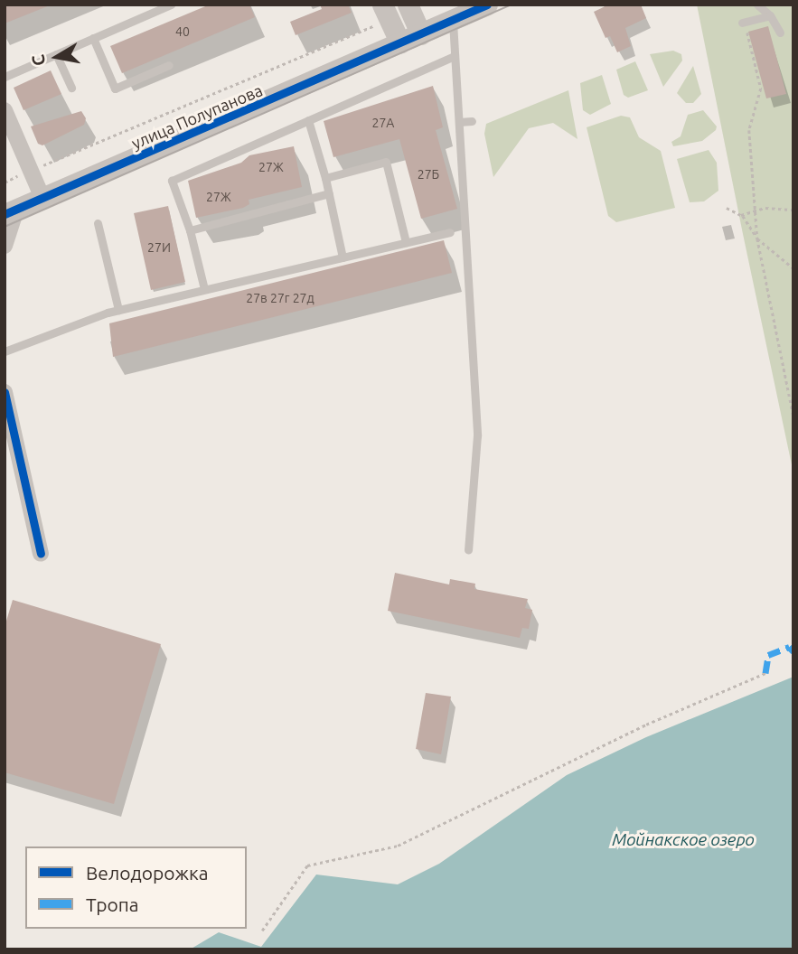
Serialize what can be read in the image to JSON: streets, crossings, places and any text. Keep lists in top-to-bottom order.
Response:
{
  "streets": {
    "street": ["улица Полупанова"]
  },
  "water": ["Мойнакское озеро"],
  "house_numbers": [
    "40",
    "27А",
    "27Ж",
    "27Б",
    "27Ж",
    "27И",
    "27в 27г 27д"
  ],
  "legend": ["Велодорожка", "Тропа"],
  "north": "left"
}
